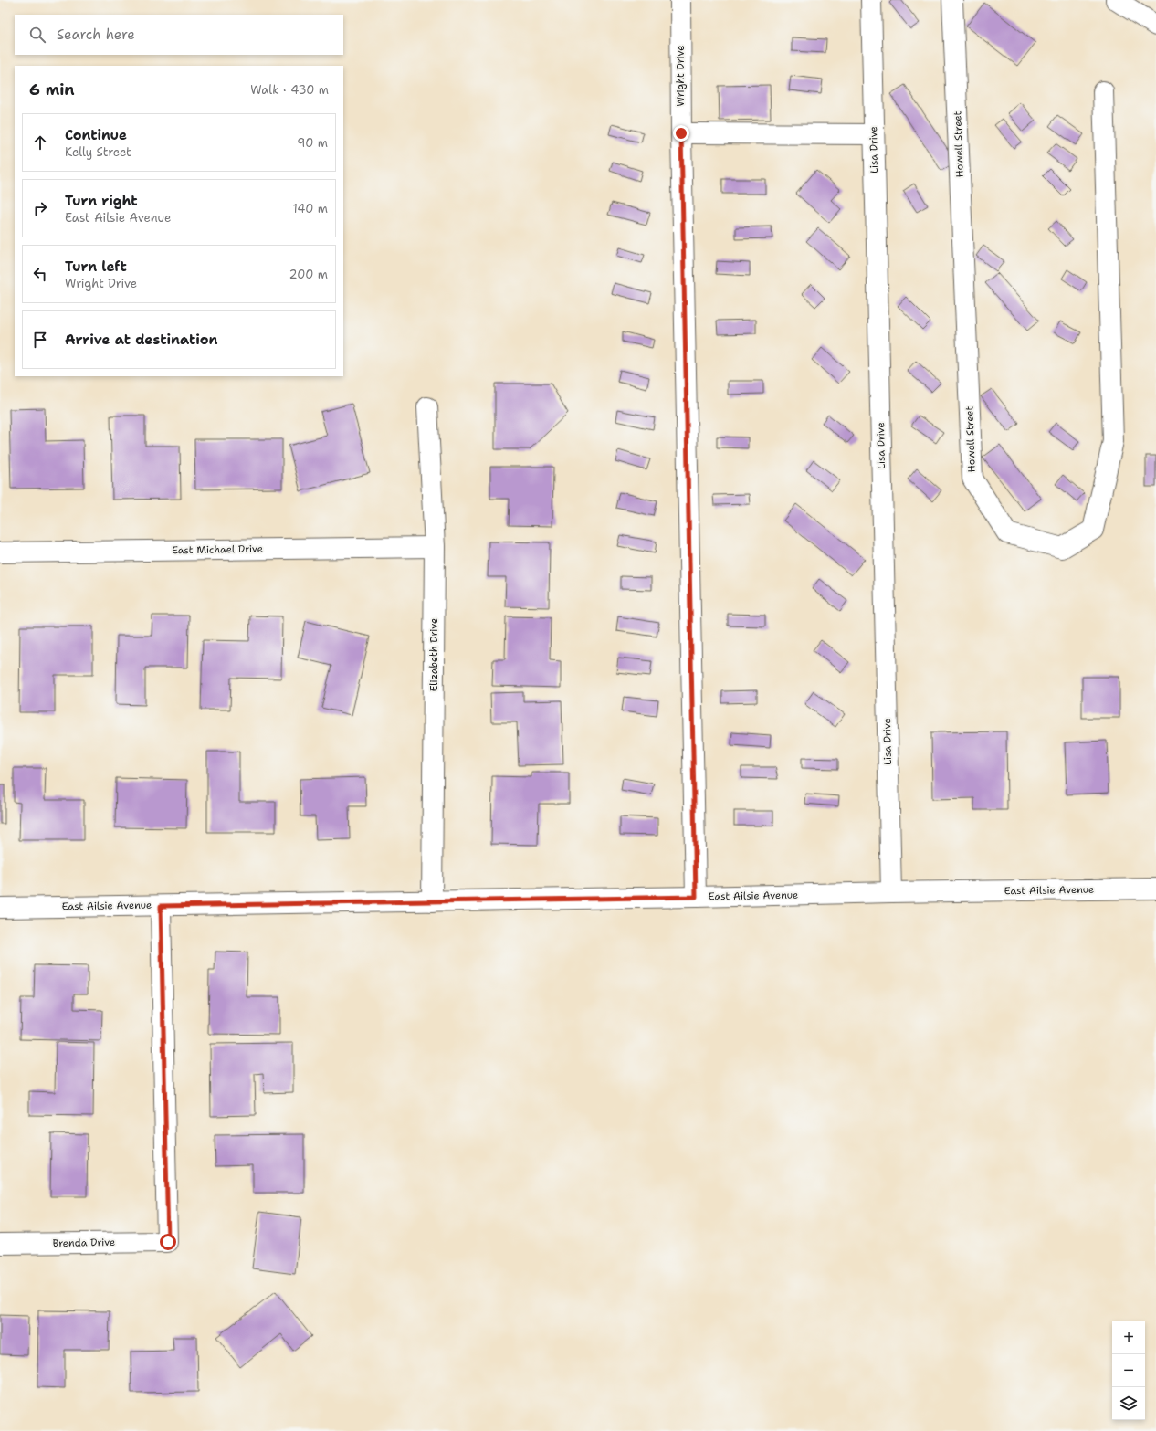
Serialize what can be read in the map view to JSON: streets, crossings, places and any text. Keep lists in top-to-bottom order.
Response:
{
  "streets": {
    "street": [
      "Wright Drive",
      "Howell Street",
      "Lisa Drive",
      "East Michael Drive",
      "Elizabeth Drive",
      "East Ailsie Avenue",
      "Brenda Drive"
    ]
  },
  "crossings": [
    ["Wright Drive", "East Ailsie Avenue"],
    ["Lisa Drive", "East Ailsie Avenue"],
    ["East Michael Drive", "Elizabeth Drive"],
    ["Elizabeth Drive", "East Ailsie Avenue"],
    ["East Ailsie Avenue", "Brenda Drive"]
  ],
  "page": {
    "search": "Search here",
    "heading": ["6 min", "Walk · 430 m"],
    "list": [
      ["Continue", "Kelly Street", "90 m"],
      ["Turn right", "East Ailsie Avenue", "140 m"],
      ["Turn left", "Wright Drive", "200 m"],
      "Arrive at destination"
    ],
    "map_buttons": ["+", "−"]
  }
}
